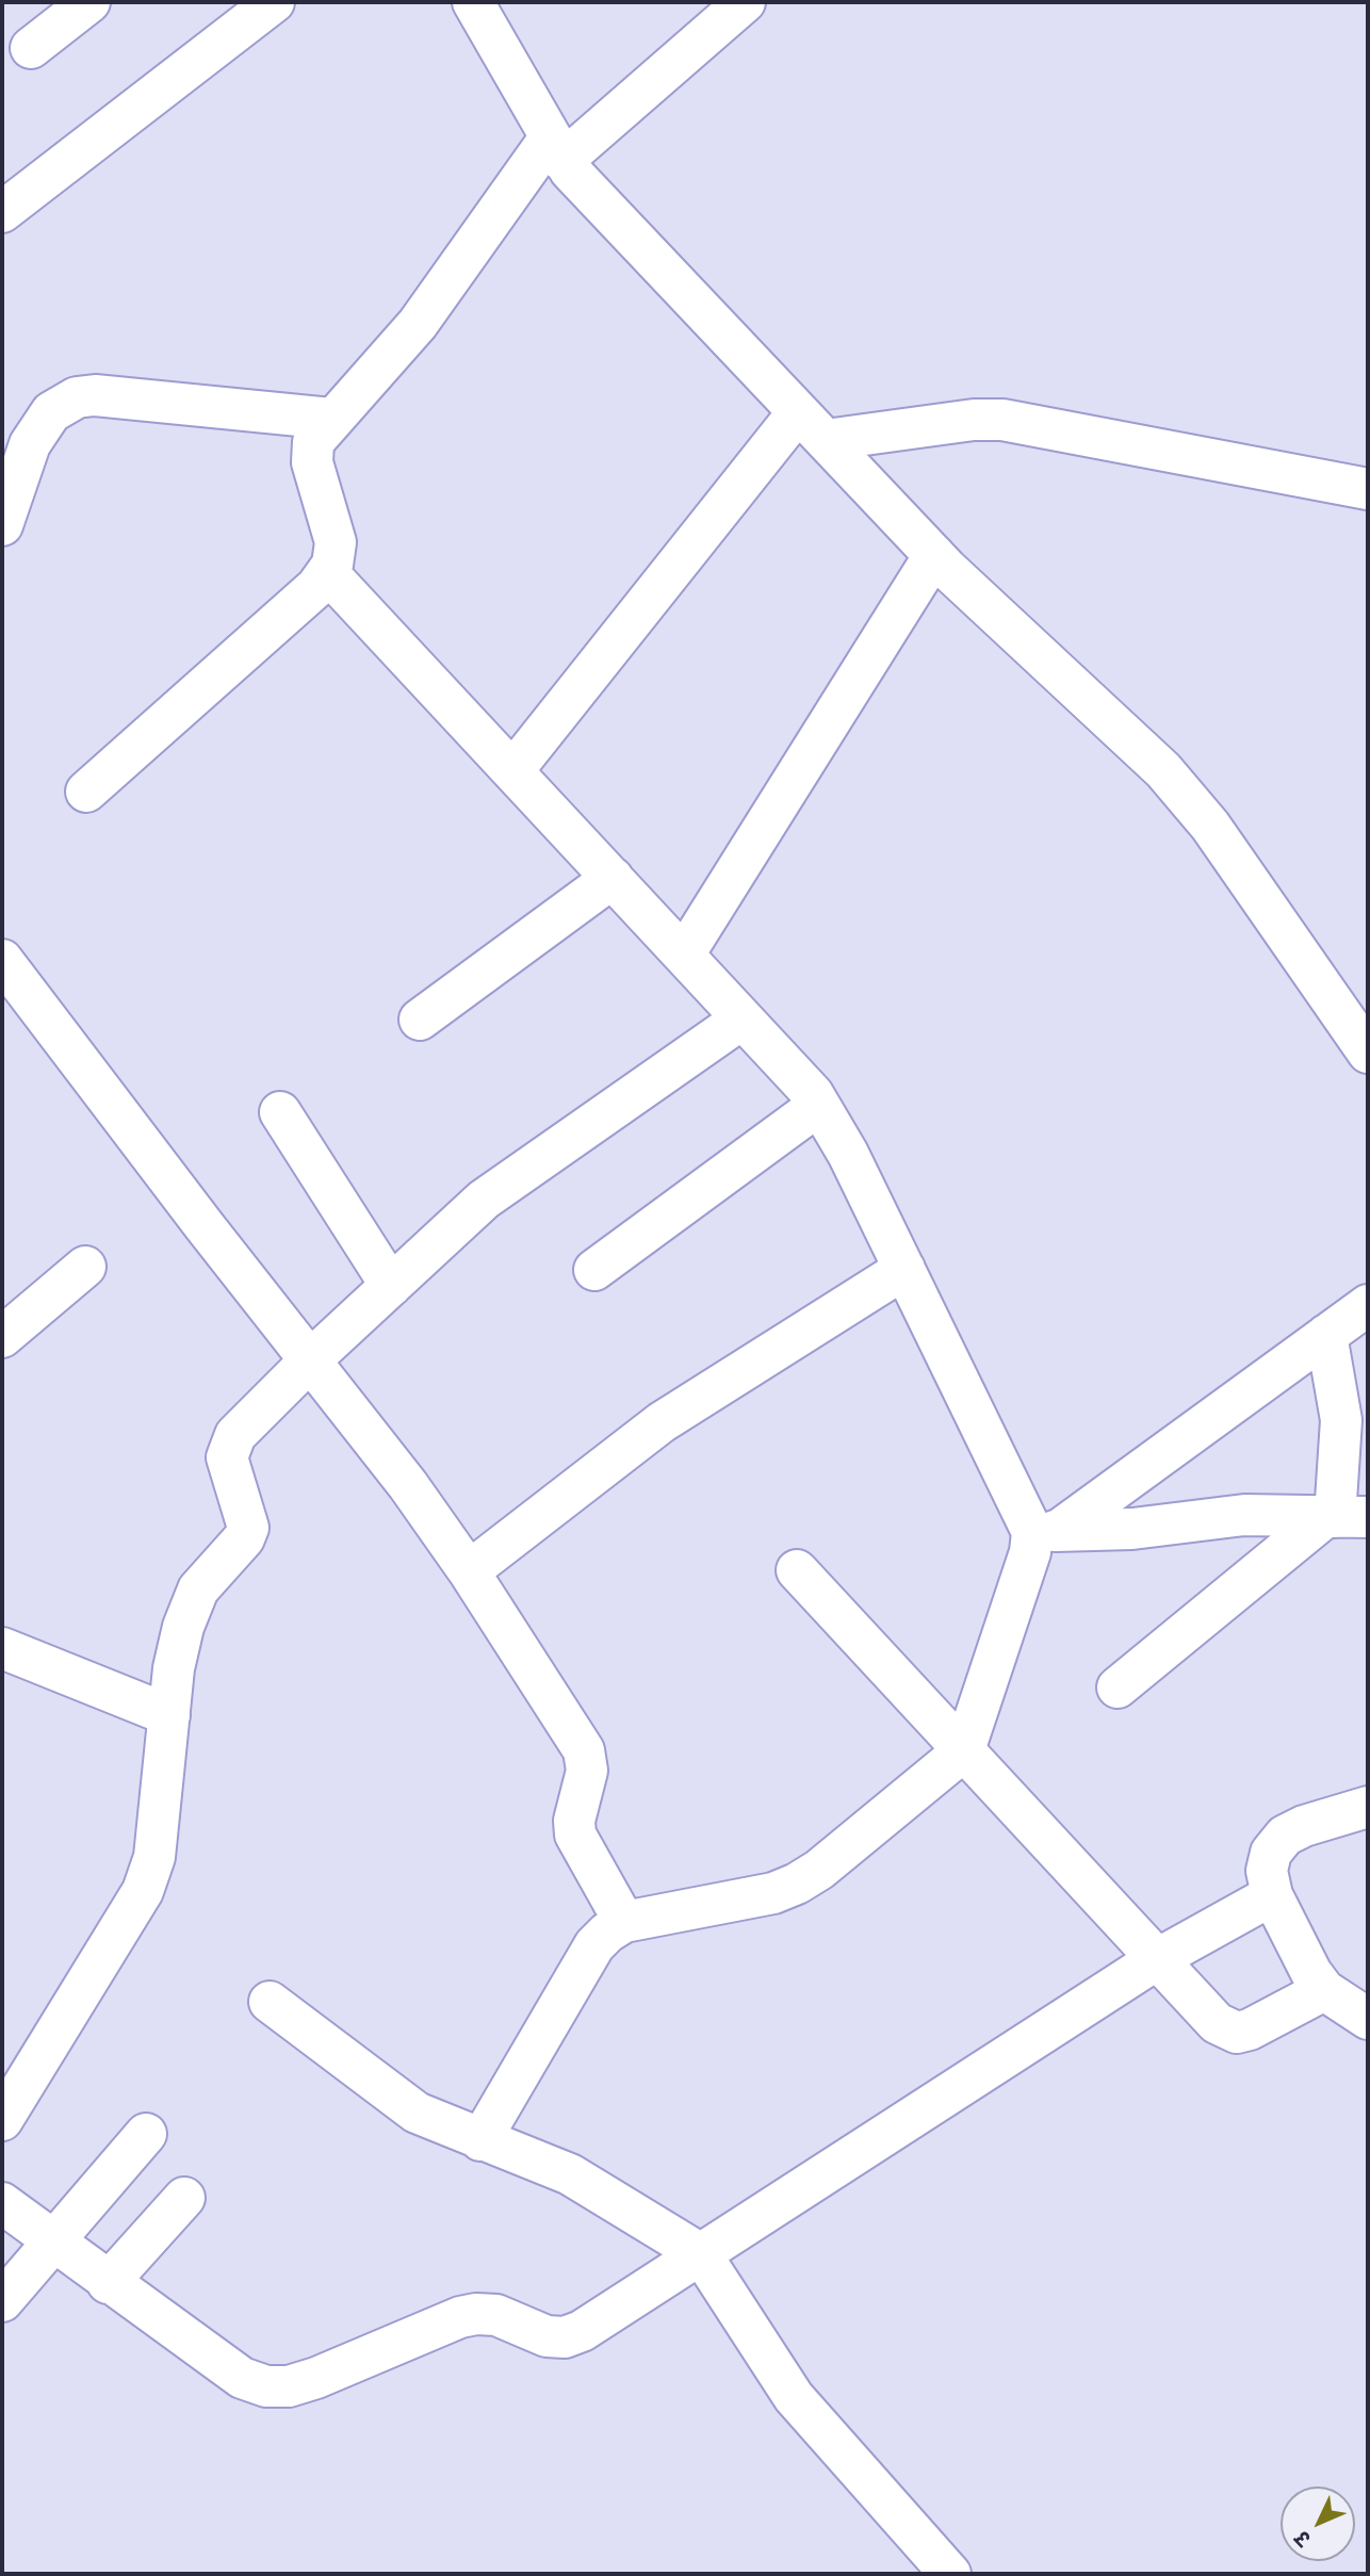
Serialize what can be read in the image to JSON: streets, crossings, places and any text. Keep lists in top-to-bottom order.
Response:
{
  "north": "bottom left"
}
